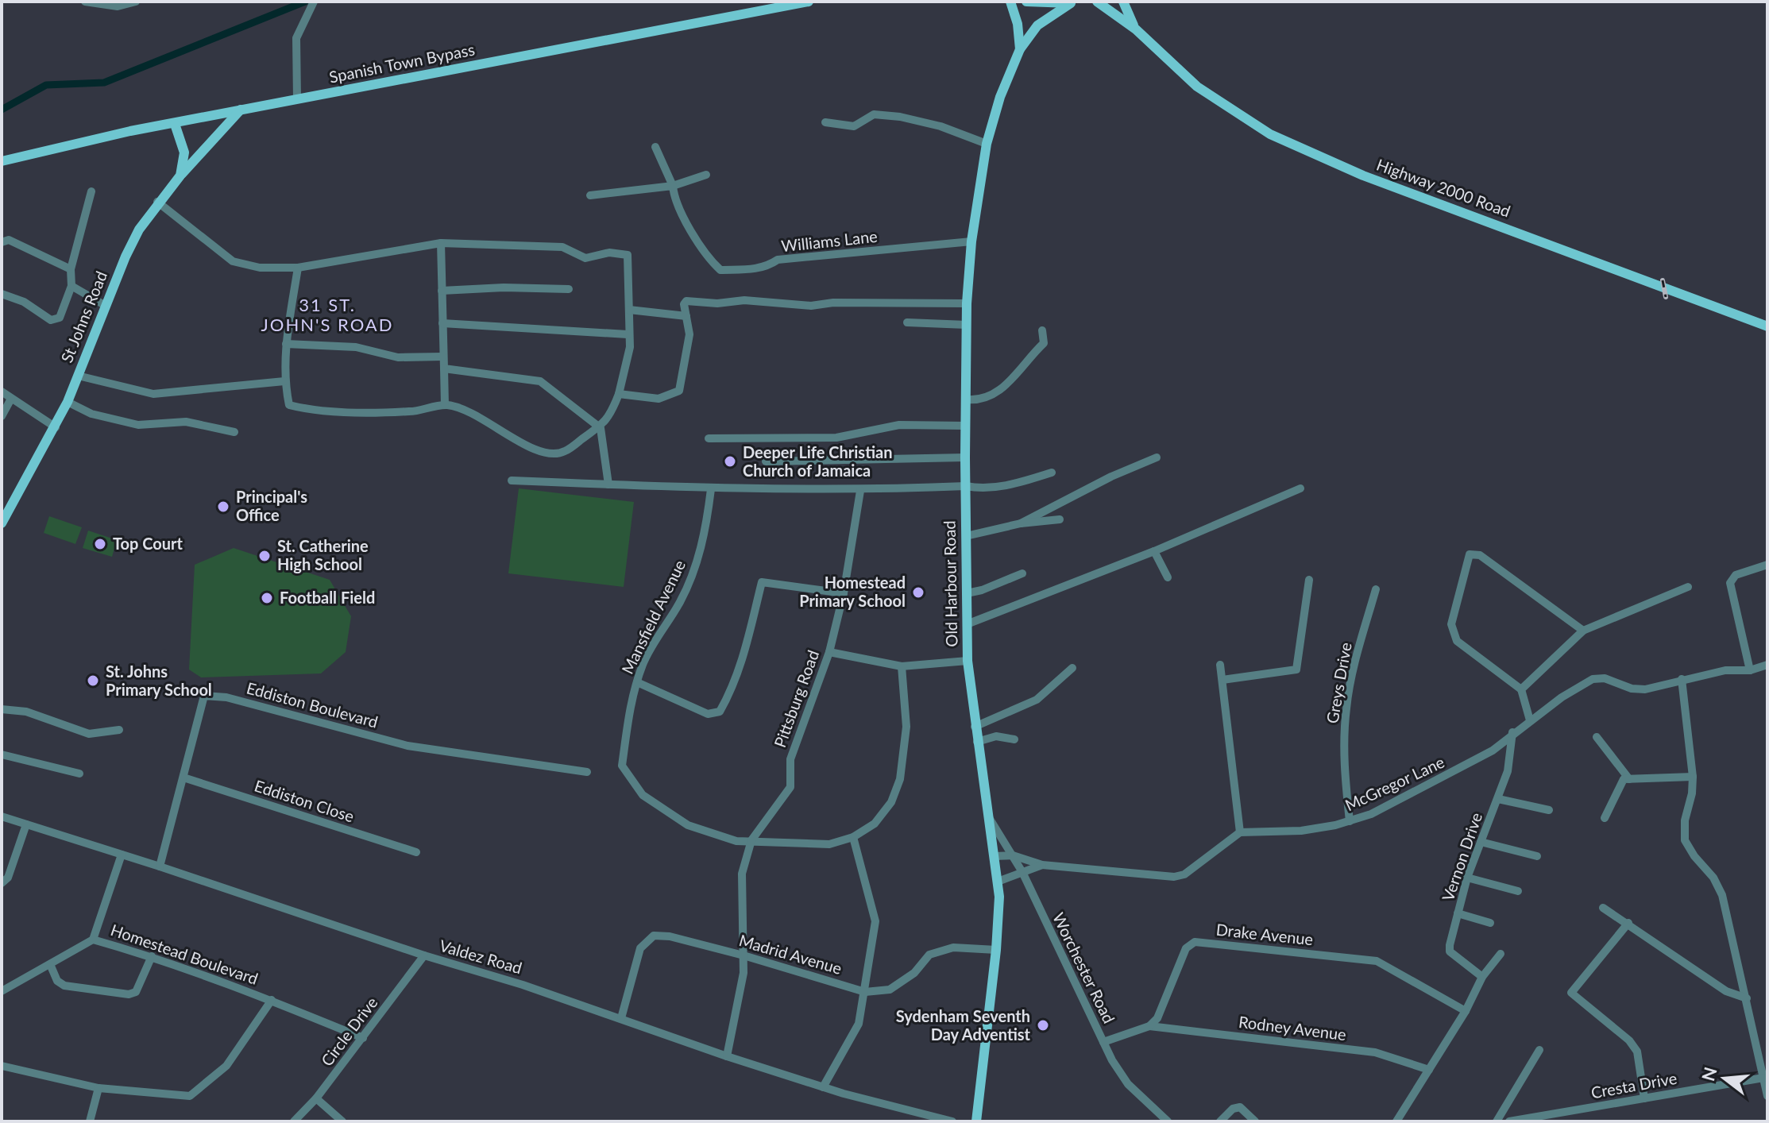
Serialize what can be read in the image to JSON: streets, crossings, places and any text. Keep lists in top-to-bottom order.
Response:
{
  "streets": {
    "main road": [
      "Spanish Town Bypass",
      "Highway 2000 Road",
      "St Johns Road",
      "Old Harbour Road"
    ],
    "street": [
      "Williams Lane",
      "Mansfield Avenue",
      "Greys Drive",
      "Pittsburg Road",
      "Eddiston Boulevard",
      "McGregor Lane",
      "Eddiston Close",
      "Vernon Drive",
      "Drake Avenue",
      "Homestead Boulevard",
      "Madrid Avenue",
      "Valdez Road",
      "Worchester Road",
      "Rodney Avenue",
      "Circle Drive",
      "Cresta Drive"
    ]
  },
  "crossings": [
    ["Spanish Town Bypass", "St Johns Road"],
    ["Williams Lane", "Old Harbour Road"],
    ["Old Harbour Road", "Madrid Avenue"],
    ["Old Harbour Road", "Worchester Road"],
    ["Mansfield Avenue", "Pittsburg Road"],
    ["Greys Drive", "McGregor Lane"],
    ["Pittsburg Road", "Madrid Avenue"],
    ["Pittsburg Road", "Valdez Road"],
    ["Eddiston Boulevard", "Eddiston Close"],
    ["Eddiston Boulevard", "Valdez Road"],
    ["McGregor Lane", "Vernon Drive"],
    ["Drake Avenue", "Rodney Avenue"],
    ["Homestead Boulevard", "Circle Drive"],
    ["Madrid Avenue", "Valdez Road"],
    ["Valdez Road", "Circle Drive"]
  ],
  "districts": ["31 ST. JOHN'S ROAD"],
  "places": [
    "Deeper Life Christian Church of Jamaica",
    "Principal's Office",
    "Top Court",
    "St. Catherine High School",
    "Homestead Primary School",
    "Football Field",
    "St. Johns Primary School",
    "Sydenham Seventh Day Adventist"
  ],
  "north": "left"
}
